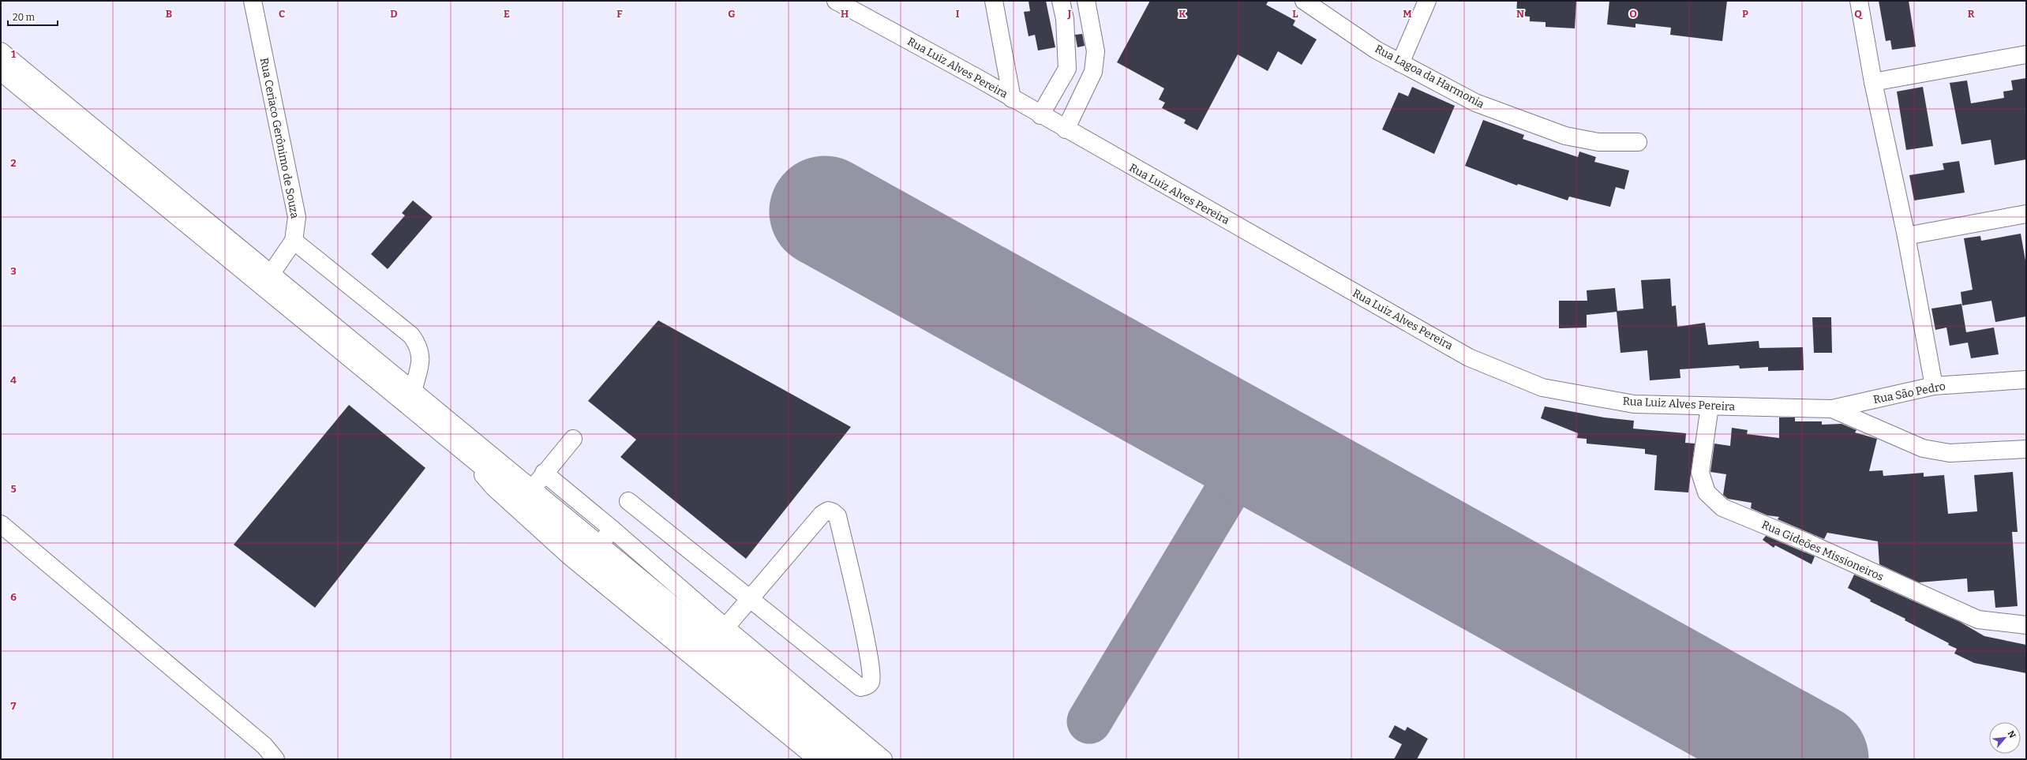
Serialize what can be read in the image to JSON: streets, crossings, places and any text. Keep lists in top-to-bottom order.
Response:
{
  "streets": {
    "street": [
      "Rua Luiz Alves Pereira",
      "Rua Lagoa da Harmonia",
      "Rua Ceriaco Gerônimo de Souza",
      "Rua São Pedro",
      "Rua Gideões Missioneiros"
    ]
  },
  "crossings": [
    ["Rua Luiz Alves Pereira", "Rua São Pedro"],
    ["Rua Luiz Alves Pereira", "Rua Gideões Missioneiros"]
  ],
  "scale_bar": "20 m",
  "north": "top right",
  "grid": {
    "columns": [
      "B",
      "C",
      "D",
      "E",
      "F",
      "G",
      "H",
      "I",
      "J",
      "K",
      "L",
      "M",
      "N",
      "O",
      "P",
      "Q",
      "R"
    ],
    "rows": [
      "1",
      "2",
      "3",
      "4",
      "5",
      "6",
      "7"
    ]
  }
}
